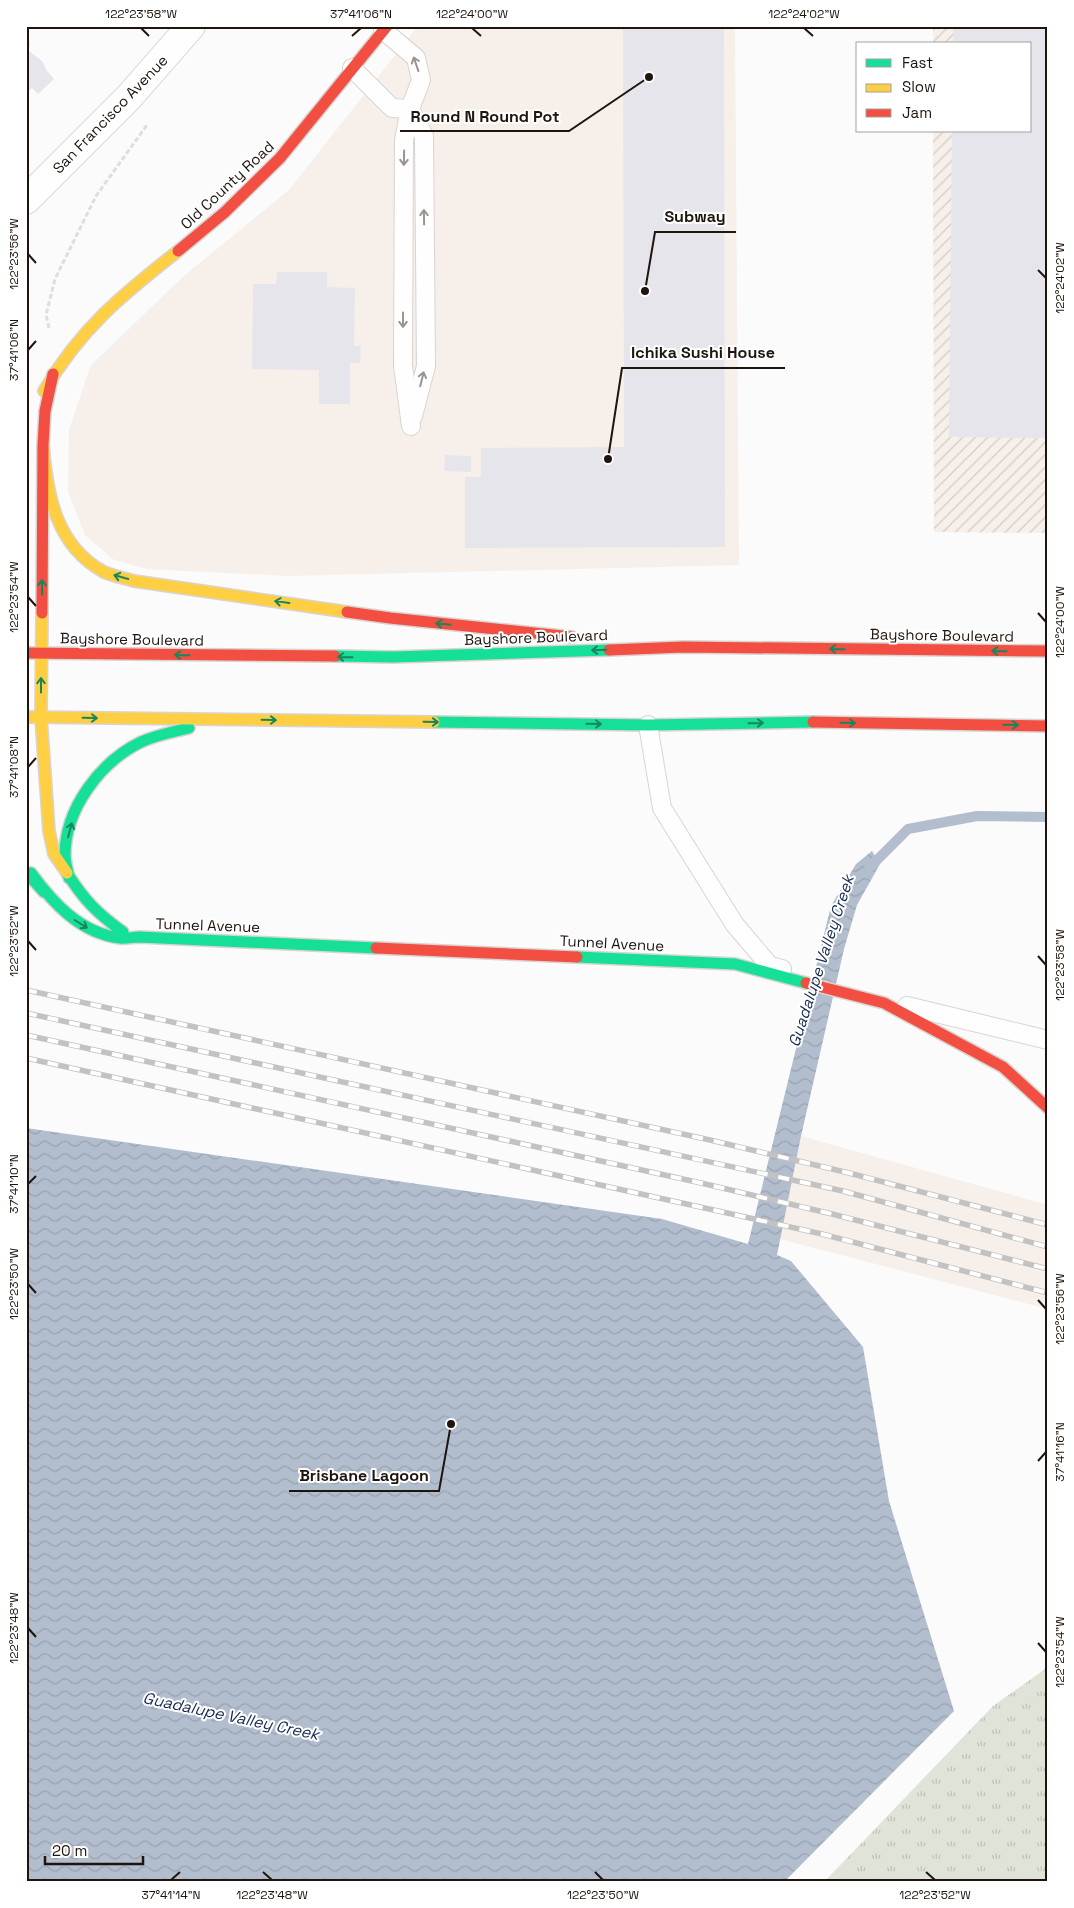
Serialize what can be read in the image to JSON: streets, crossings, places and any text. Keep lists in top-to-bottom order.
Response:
{
  "streets": {
    "main road": ["Old County Road", "Bayshore Boulevard", "Tunnel Avenue"],
    "street": ["San Francisco Avenue"]
  },
  "crossings": [
    ["Old County Road", "Bayshore Boulevard"],
    ["Old County Road", "Tunnel Avenue"]
  ],
  "water": ["Guadalupe Valley Creek"],
  "places": [
    "Round N Round Pot",
    "Subway",
    "Ichika Sushi House",
    "Brisbane Lagoon"
  ],
  "legend": ["Fast", "Slow", "Jam"],
  "scale_bar": "20 m",
  "coordinates": [
    "122°23'58\"W",
    "37°41'06\"N",
    "122°24'00\"W",
    "122°24'02\"W",
    "122°23'56\"W",
    "122°23'54\"W",
    "37°41'08\"N",
    "122°23'52\"W",
    "37°41'10\"N",
    "122°23'50\"W",
    "37°41'16\"N",
    "122°23'48\"W",
    "37°41'14\"N"
  ]
}
